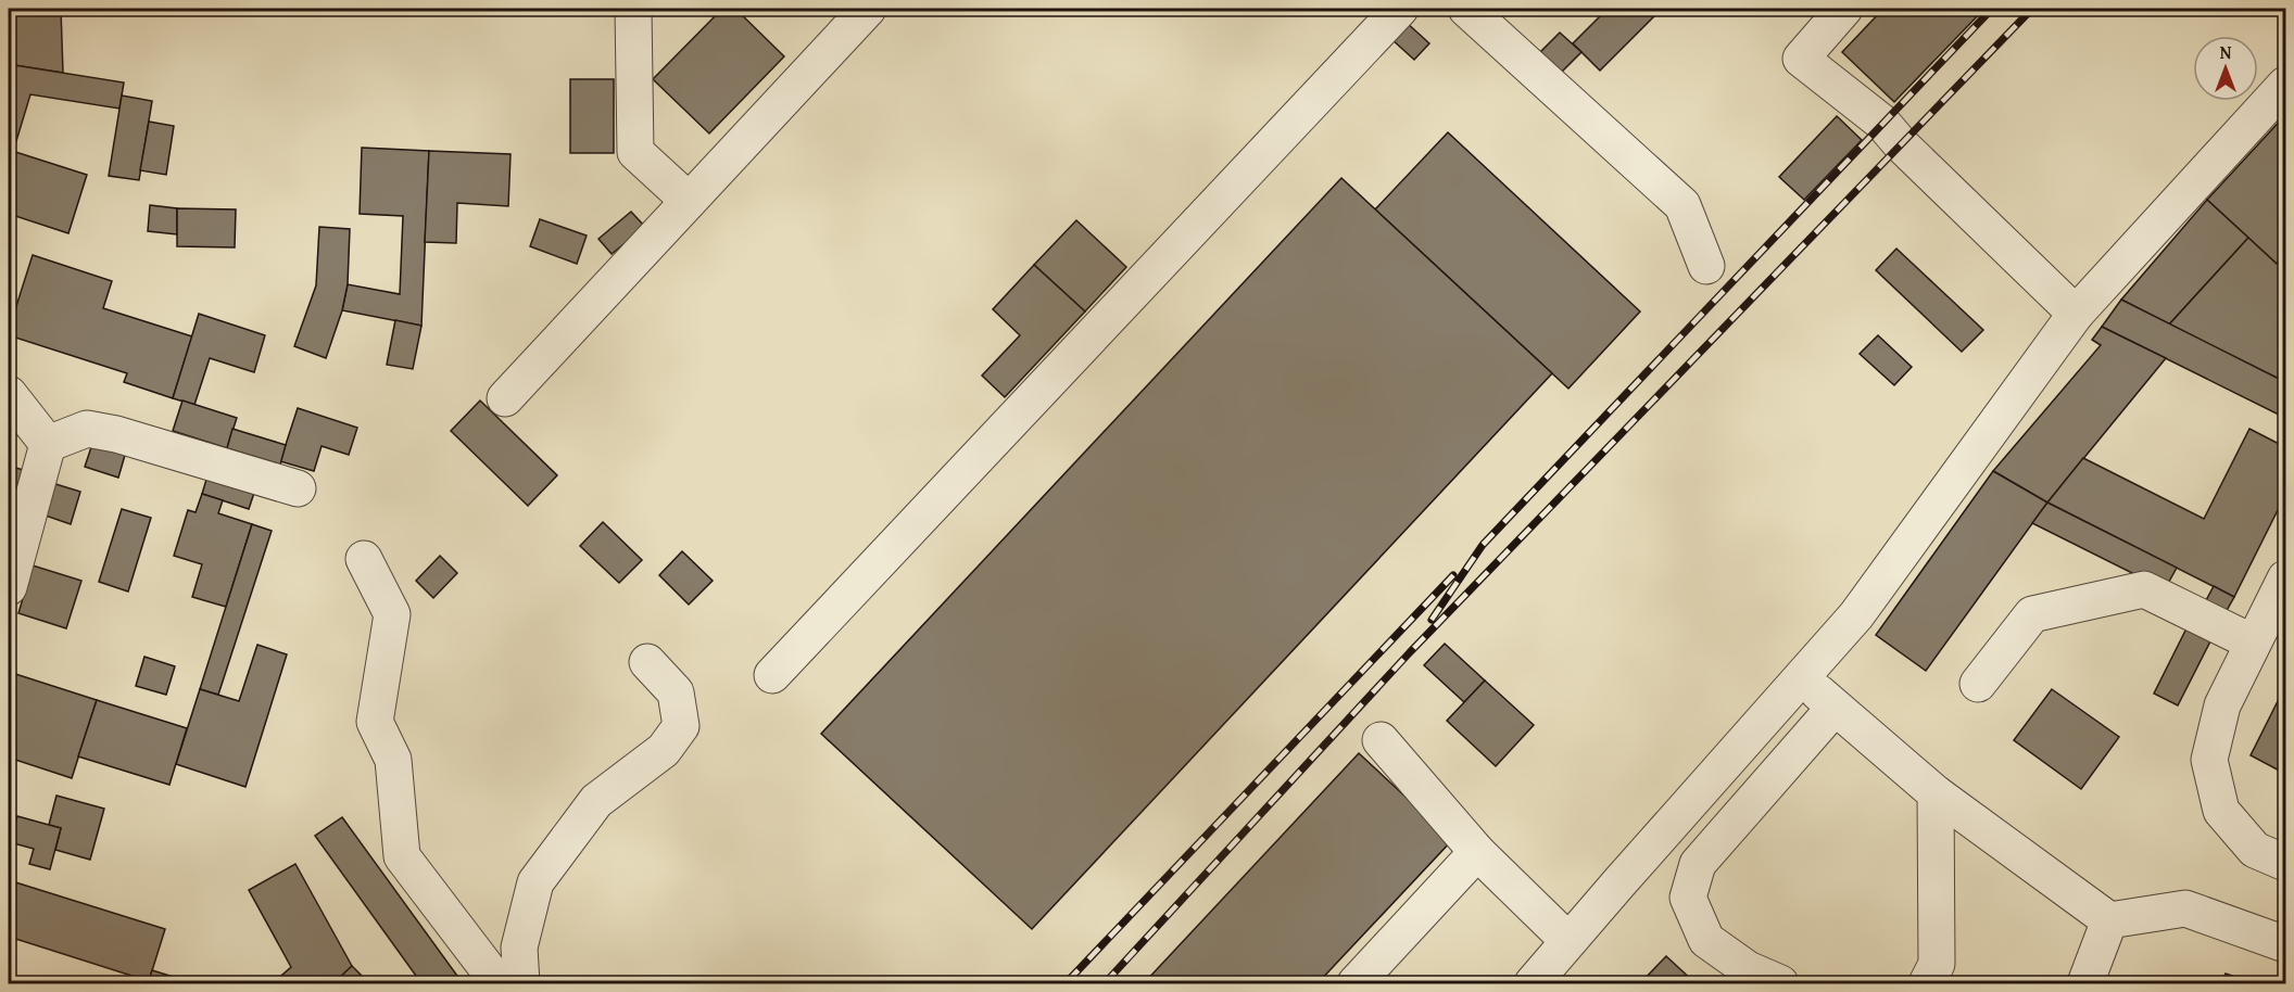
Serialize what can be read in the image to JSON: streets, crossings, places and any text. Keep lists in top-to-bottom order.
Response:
{
  "north": "top"
}
